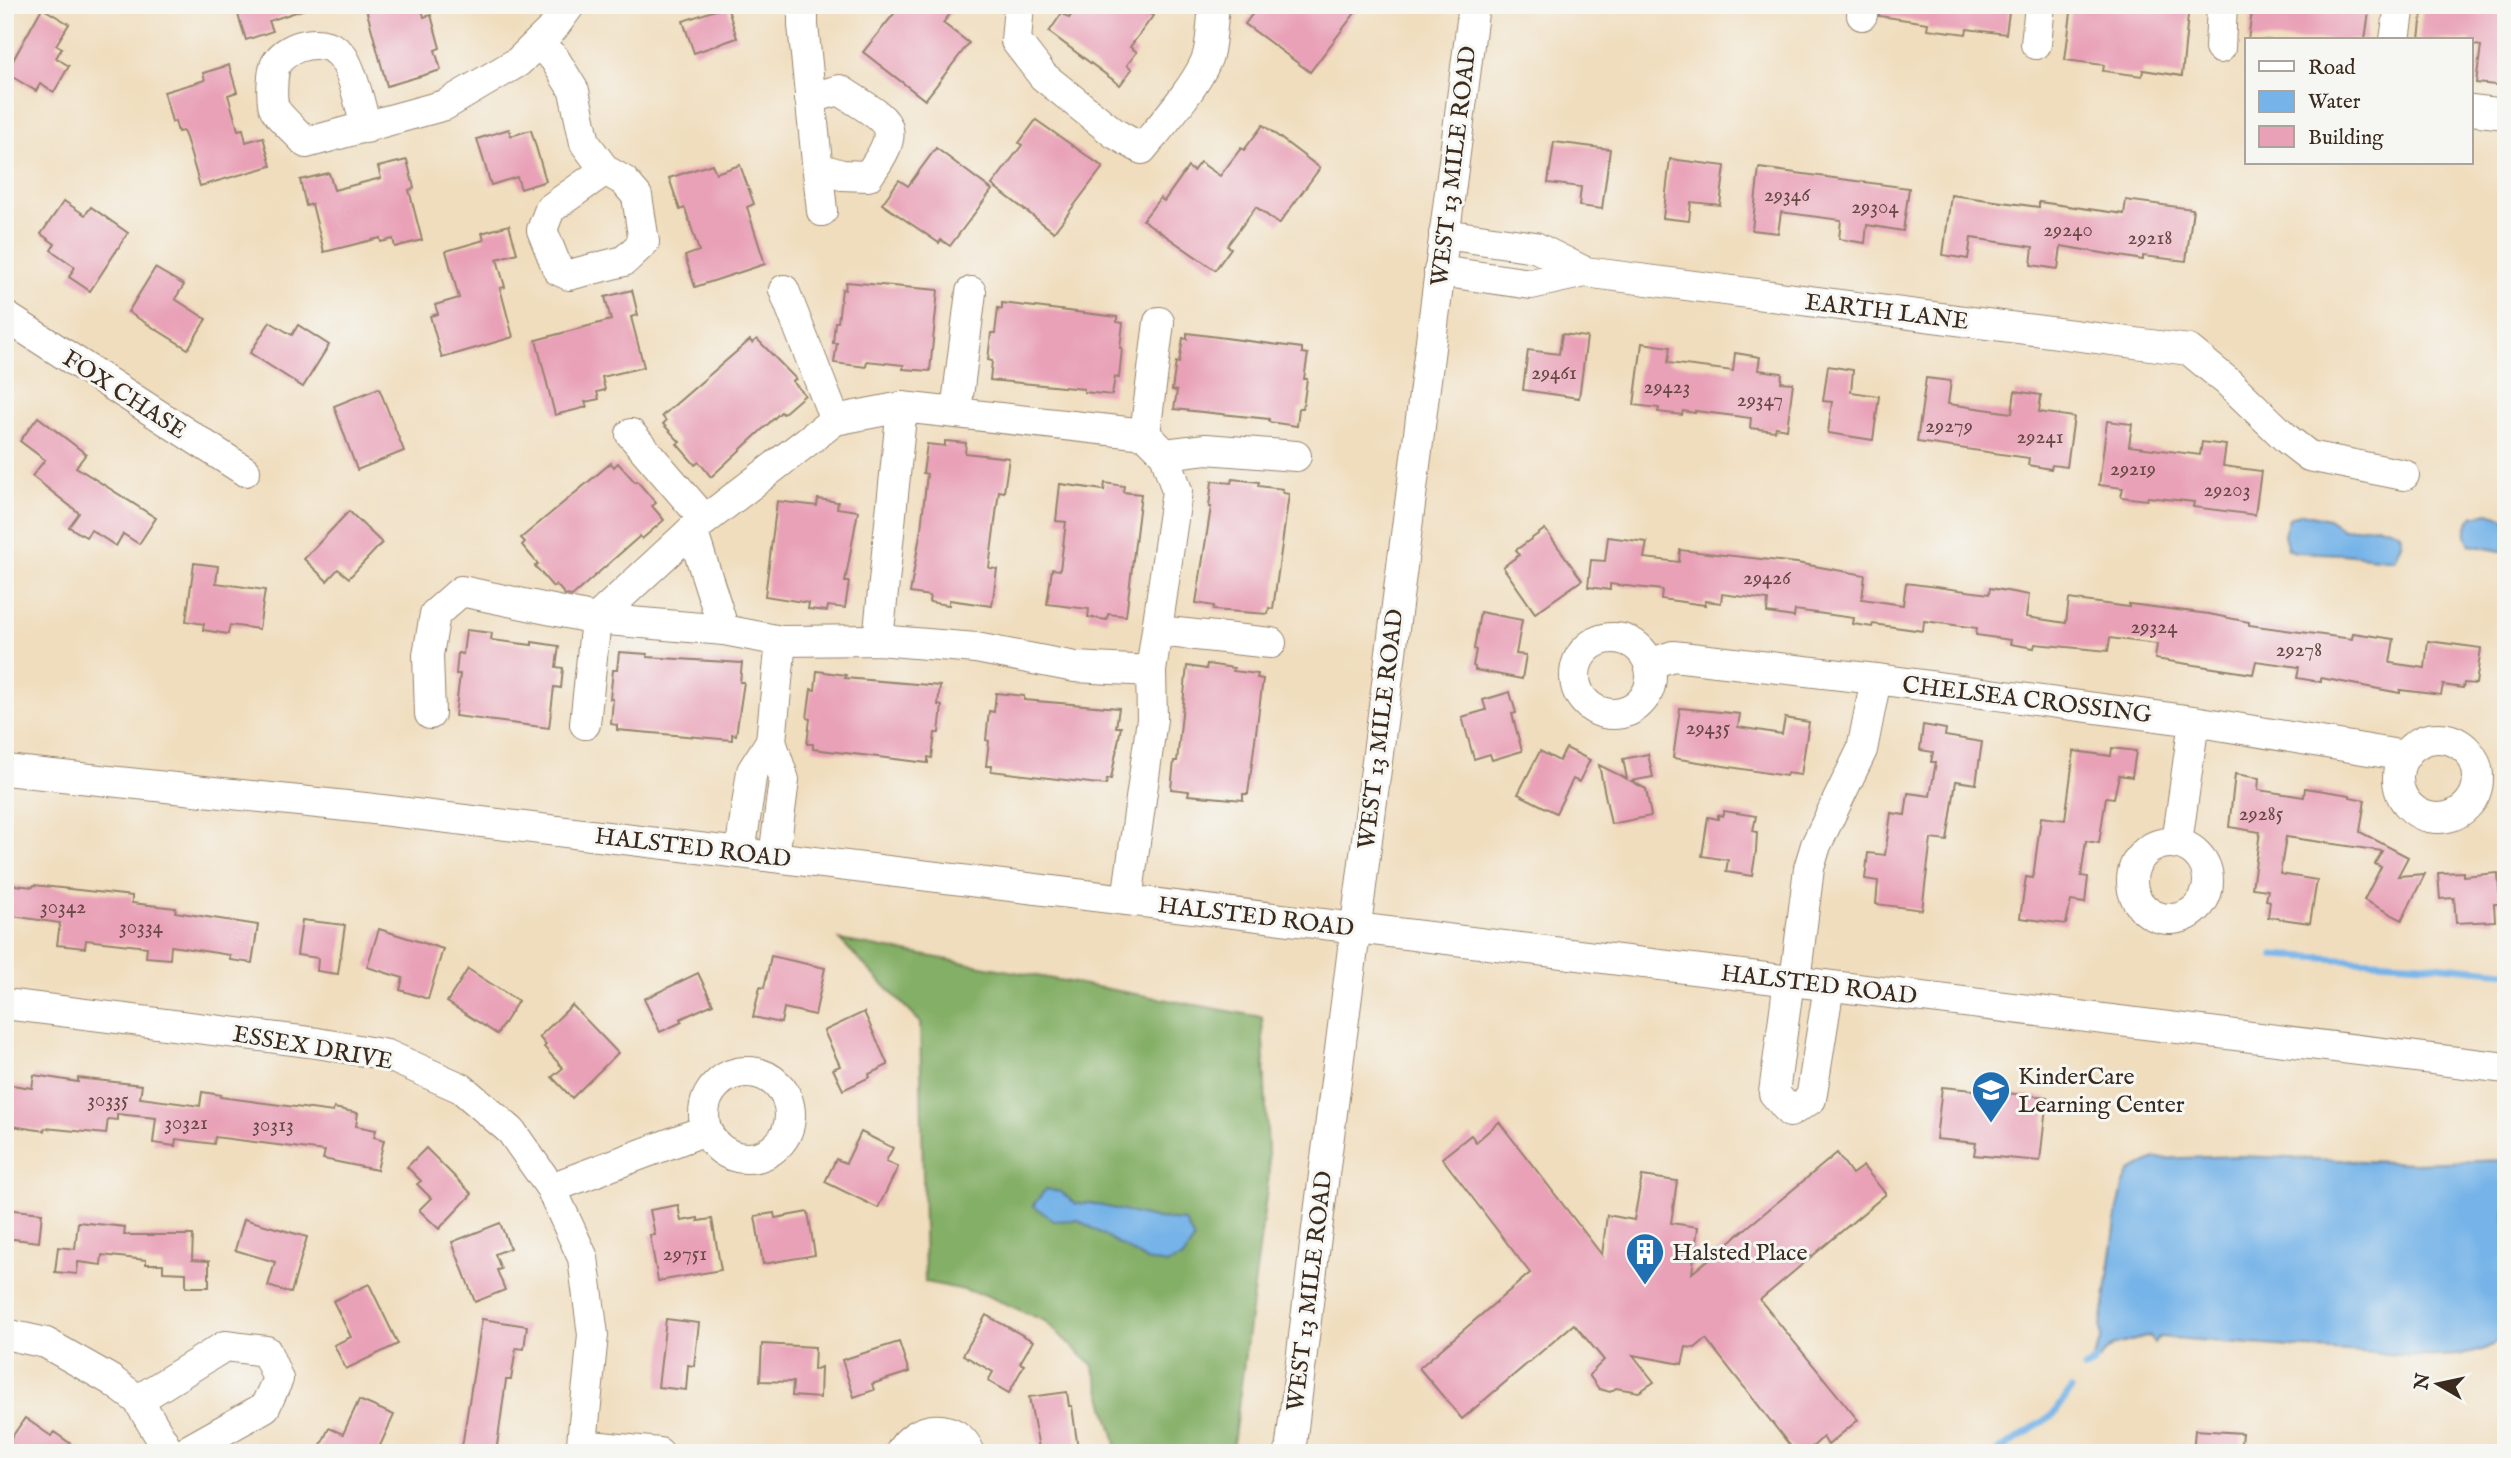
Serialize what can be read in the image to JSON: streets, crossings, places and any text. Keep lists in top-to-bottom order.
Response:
{
  "streets": {
    "street": [
      "WEST 13 MILE ROAD",
      "EARTH LANE",
      "FOX CHASE",
      "CHELSEA CROSSING",
      "HALSTED ROAD",
      "ESSEX DRIVE"
    ]
  },
  "crossings": [
    ["WEST 13 MILE ROAD", "EARTH LANE"],
    ["WEST 13 MILE ROAD", "HALSTED ROAD"]
  ],
  "places": {
    "school or university": ["KinderCare Learning Center"],
    "building": ["Halsted Place"]
  },
  "house_numbers": [
    "29346",
    "29304",
    "29240",
    "29218",
    "29461",
    "29423",
    "29347",
    "29279",
    "29241",
    "29219",
    "29203",
    "29426",
    "29324",
    "29278",
    "29435",
    "29285",
    "30342",
    "30334",
    "30335",
    "30321",
    "30313",
    "29751"
  ],
  "legend": ["Road", "Water", "Building"],
  "north": "left"
}
